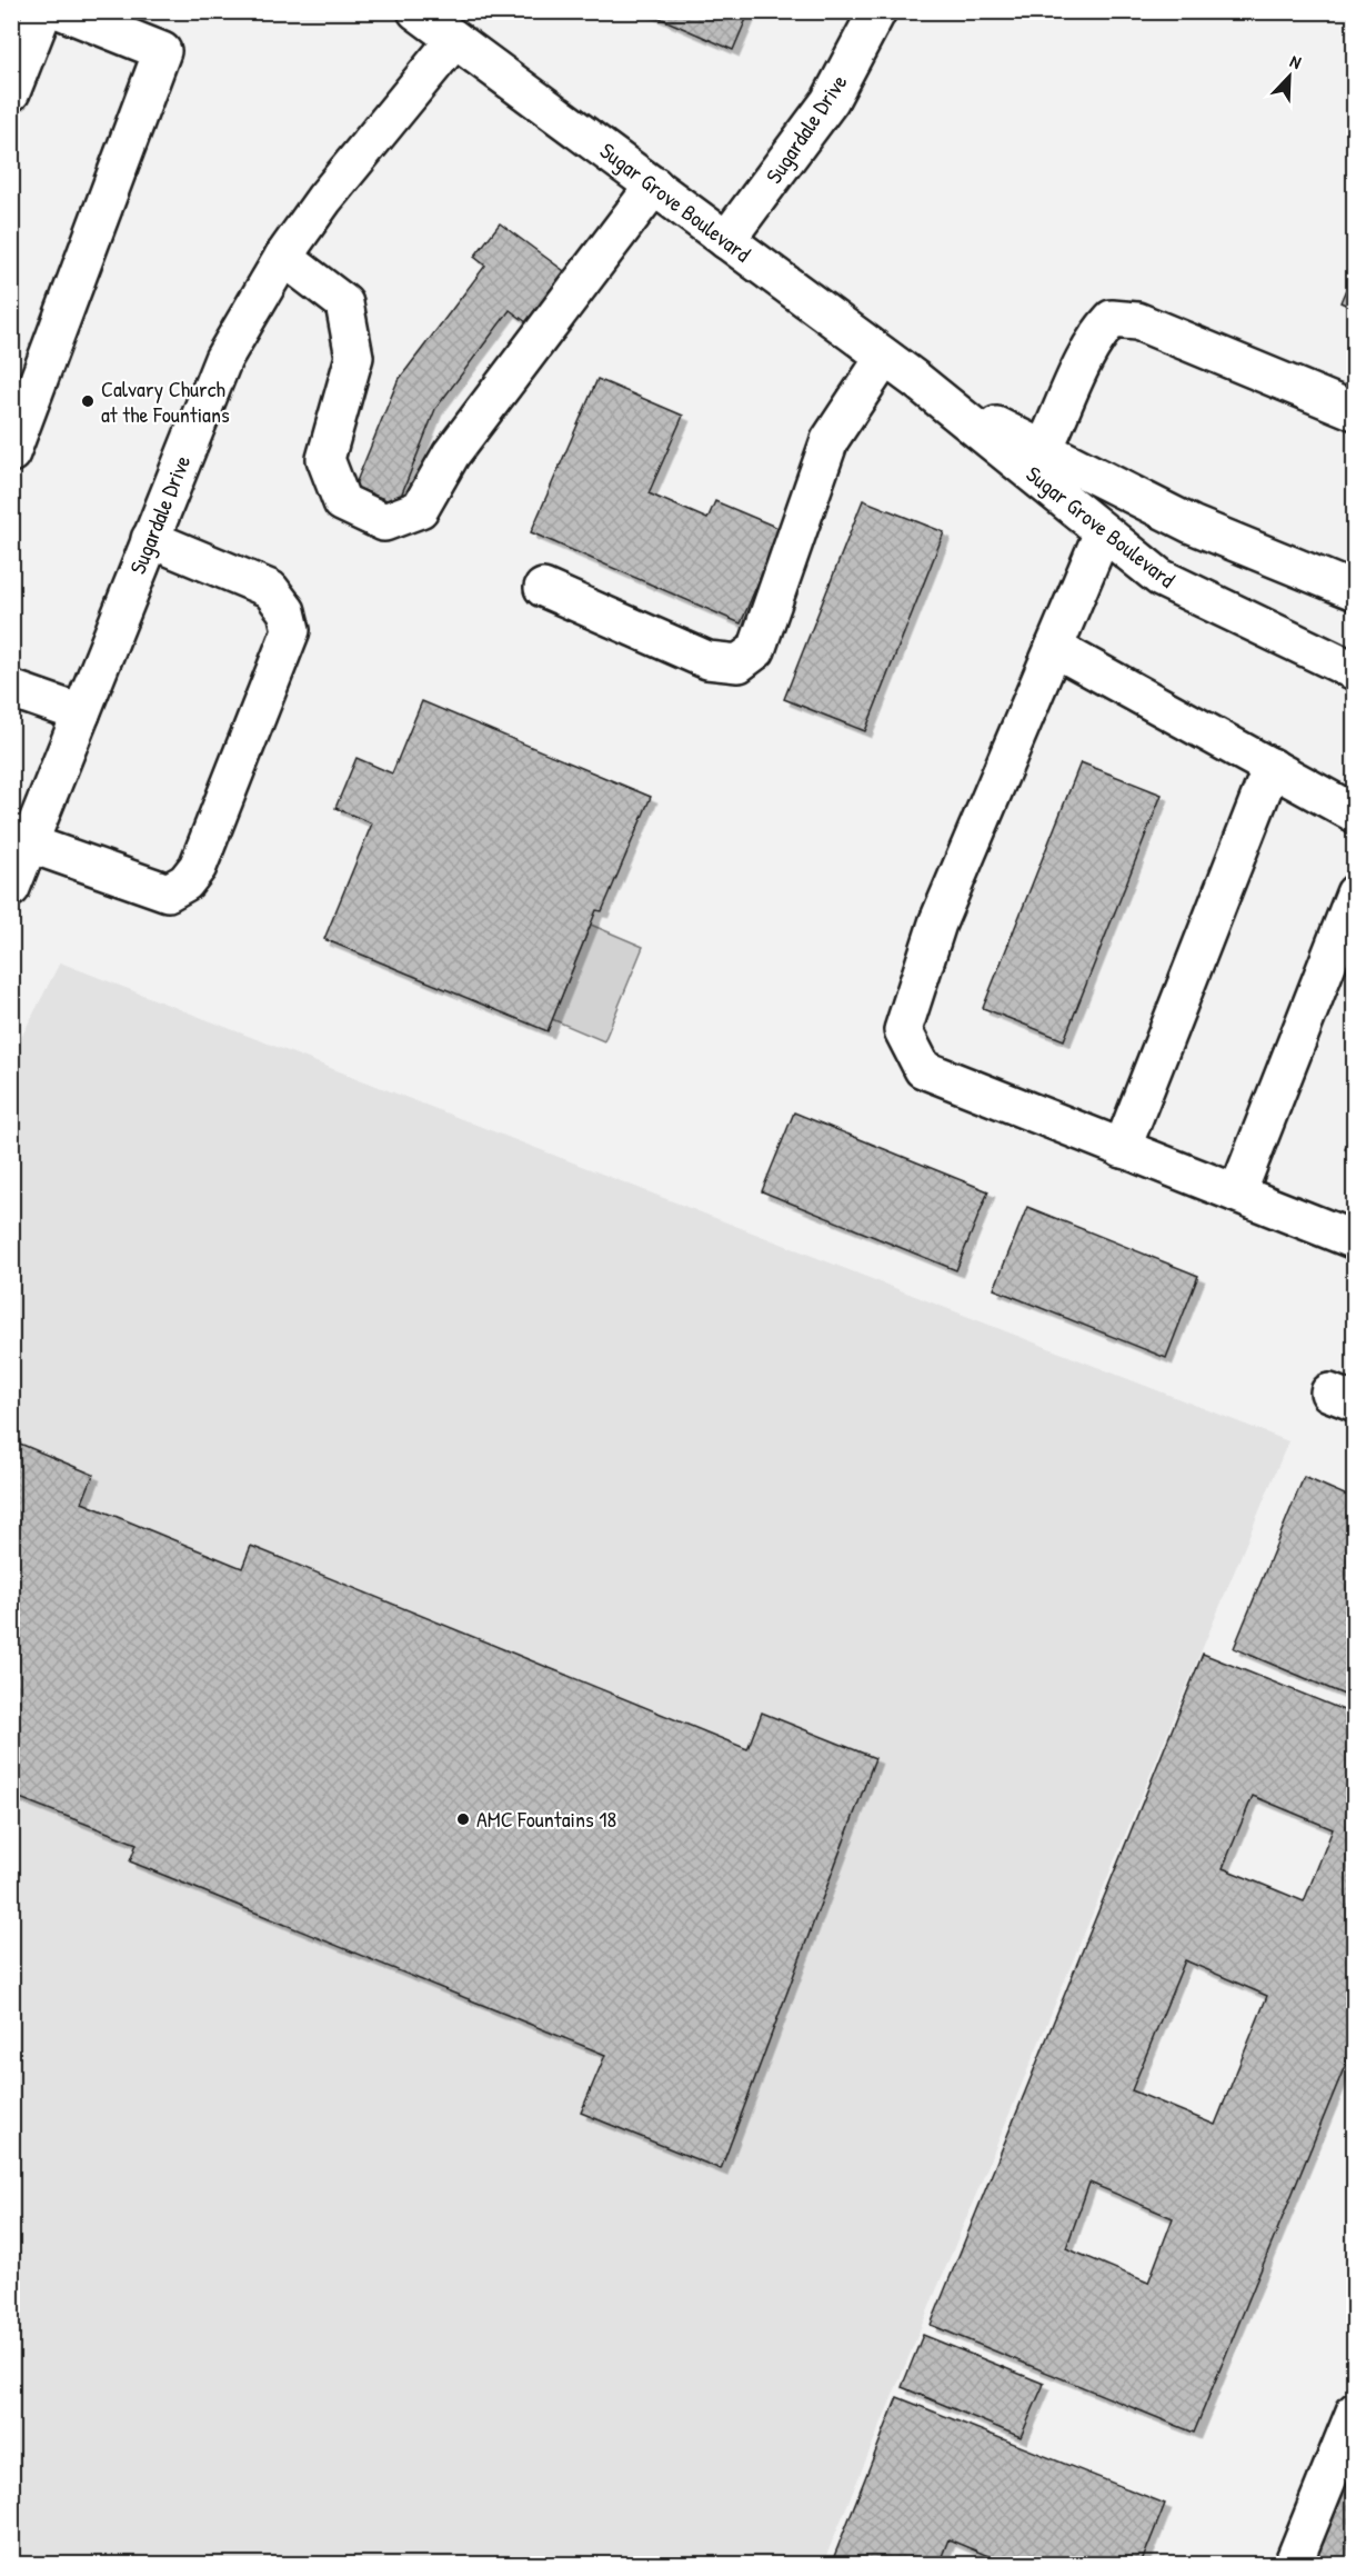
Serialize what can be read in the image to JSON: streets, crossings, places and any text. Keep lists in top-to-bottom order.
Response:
{
  "streets": {
    "street": ["Sugardale Drive", "Sugar Grove Boulevard"]
  },
  "crossings": [
    ["Sugardale Drive", "Sugar Grove Boulevard"]
  ],
  "places": ["Calvary Church at the Fountians", "AMC Fountains 18"],
  "north": "top right"
}
